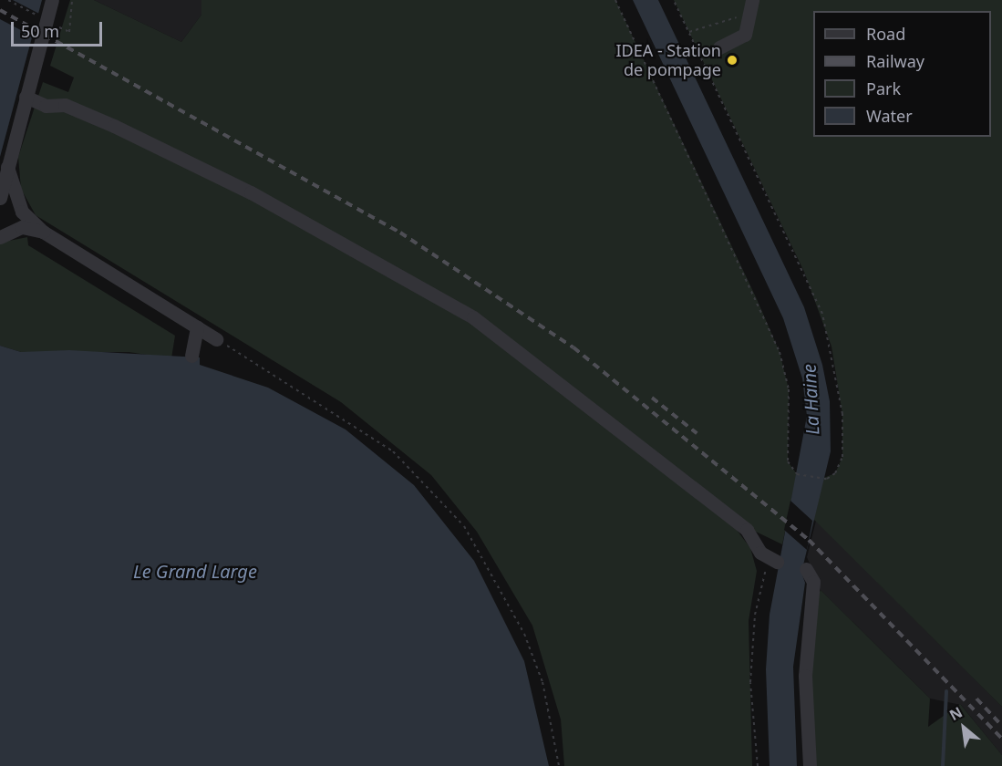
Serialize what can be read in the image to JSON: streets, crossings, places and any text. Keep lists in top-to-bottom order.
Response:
{
  "water": ["La Haine", "Le Grand Large"],
  "places": ["IDEA - Station de pompage"],
  "legend": [
    "Road",
    "Railway",
    "Park",
    "Water"
  ],
  "scale_bar": "50 m",
  "north": "top left"
}
